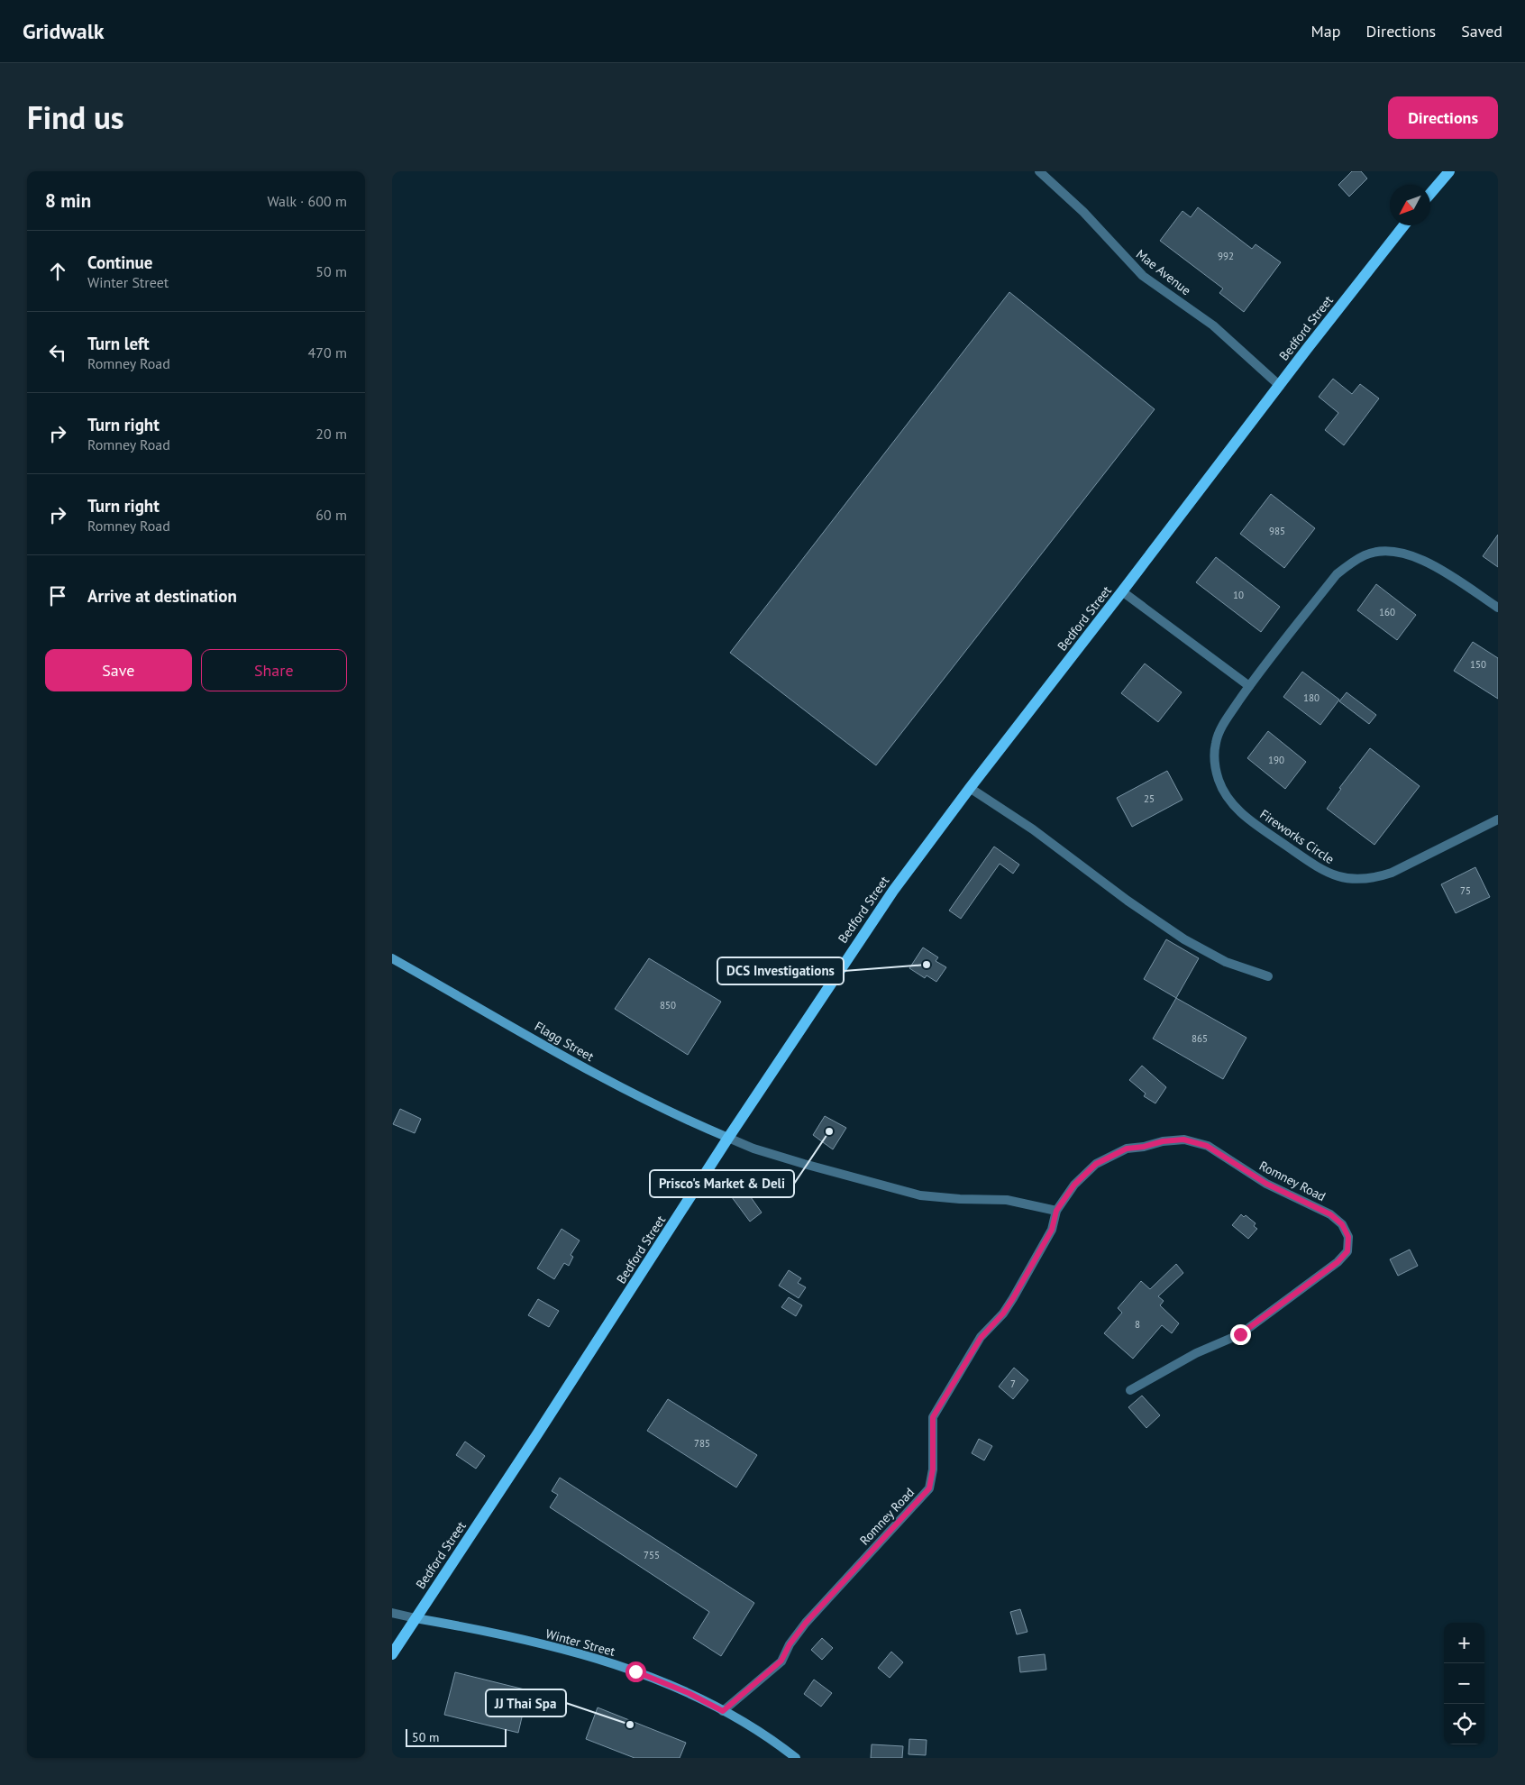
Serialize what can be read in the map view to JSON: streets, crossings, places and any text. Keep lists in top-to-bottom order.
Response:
{
  "streets": {
    "main road": ["Bedford Street"],
    "street": [
      "Mae Avenue",
      "Fireworks Circle",
      "Flagg Street",
      "Romney Road",
      "Winter Street"
    ]
  },
  "crossings": [
    ["Mae Avenue", "Bedford Street"],
    ["Bedford Street", "Flagg Street"],
    ["Bedford Street", "Winter Street"],
    ["Romney Road", "Winter Street"]
  ],
  "places": ["DCS Investigations", "Prisco's Market & Deli", "JJ Thai Spa"],
  "house_numbers": [
    "992",
    "985",
    "10",
    "160",
    "150",
    "180",
    "190",
    "25",
    "75",
    "850",
    "865",
    "8",
    "7",
    "785",
    "755"
  ],
  "scale_bar": "50 m",
  "north": "bottom left",
  "page": {
    "header": "Gridwalk",
    "nav": ["Map", "Directions", "Saved"],
    "title": "Find us",
    "buttons": [
      "Directions",
      ["Save", "Share"]
    ],
    "heading": ["8 min", "Walk · 600 m"],
    "list": [
      ["Continue", "Winter Street", "50 m"],
      ["Turn left", "Romney Road", "470 m"],
      ["Turn right", "Romney Road", "20 m"],
      ["Turn right", "Romney Road", "60 m"],
      "Arrive at destination"
    ],
    "map_buttons": ["+", "−"],
    "scale": "50 m"
  }
}
